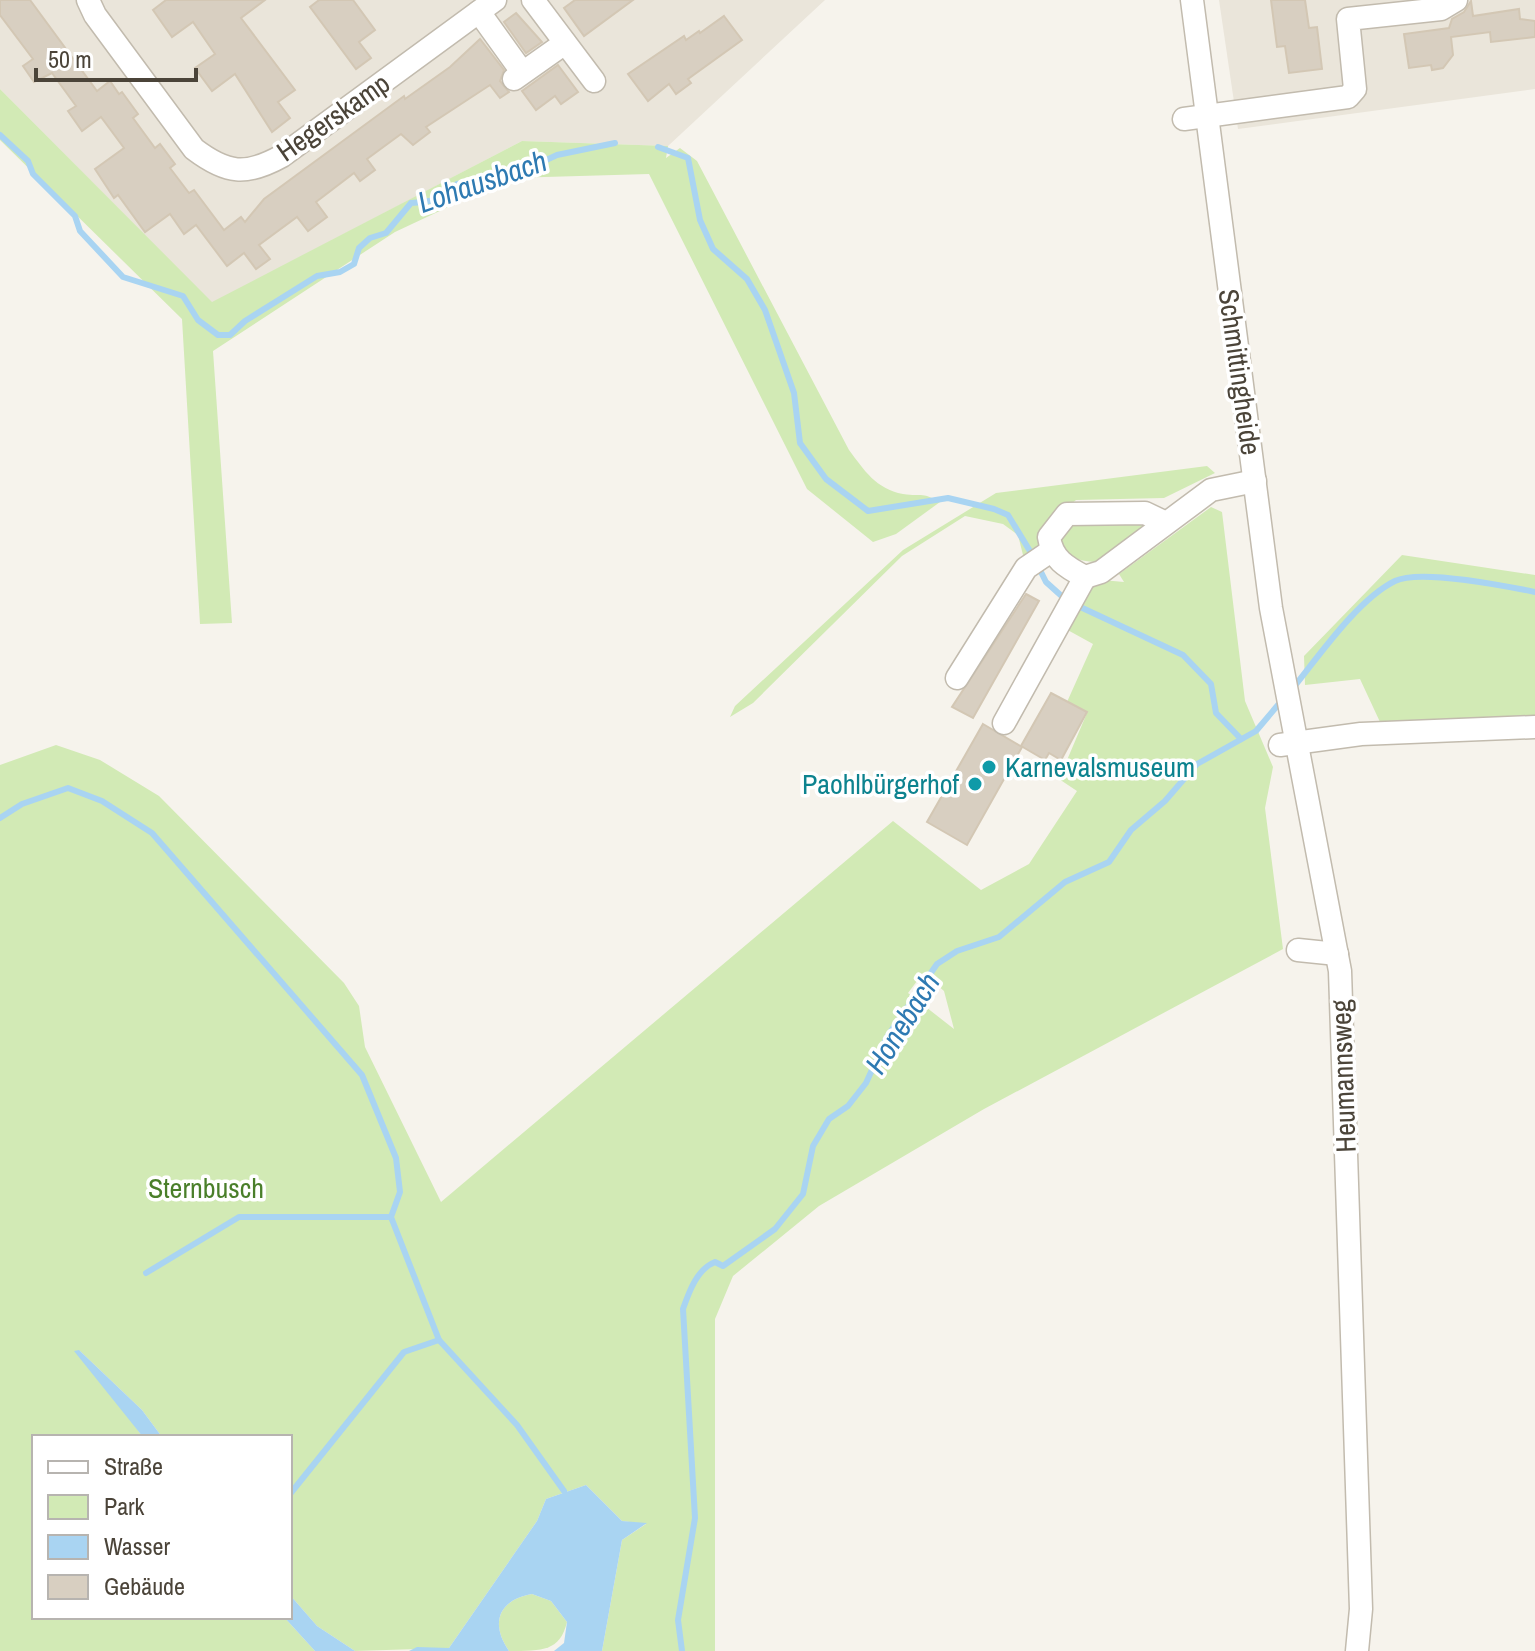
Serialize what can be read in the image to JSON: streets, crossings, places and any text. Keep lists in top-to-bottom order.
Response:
{
  "streets": {
    "street": ["Hegerskamp", "Schmittingheide", "Heumannsweg"]
  },
  "crossings": [
    ["Schmittingheide", "Heumannsweg"]
  ],
  "water": ["Lohausbach", "Honebach"],
  "parks": ["Sternbusch"],
  "places": ["Karnevalsmuseum", "Paohlbürgerhof"],
  "legend": [
    "Straße",
    "Park",
    "Wasser",
    "Gebäude"
  ],
  "scale_bar": "50 m"
}
